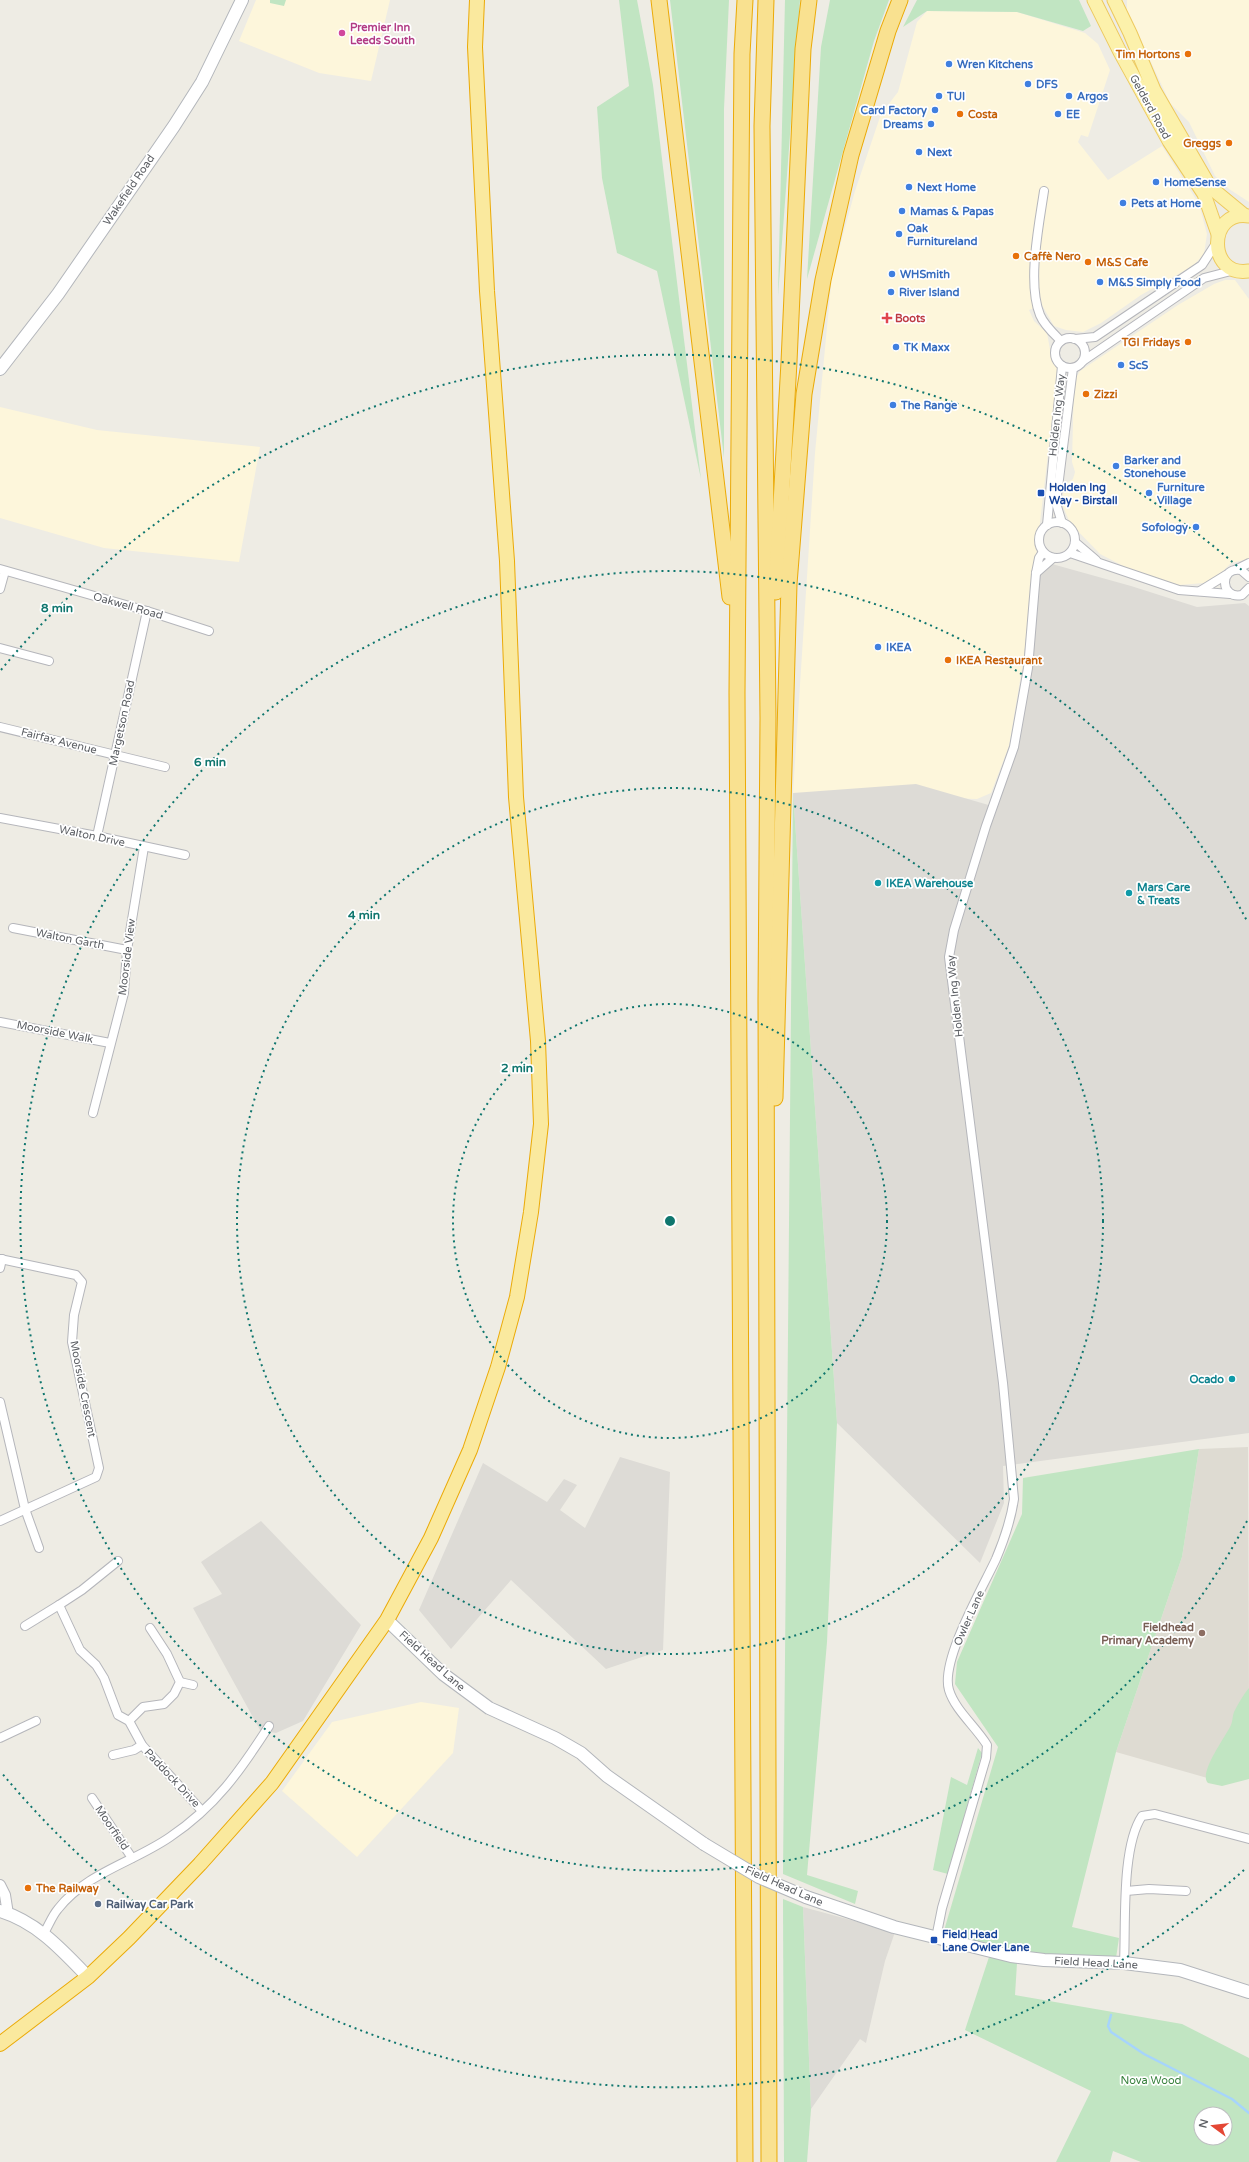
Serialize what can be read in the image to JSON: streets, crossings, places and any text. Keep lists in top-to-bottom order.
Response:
{
  "streets": {
    "main road": ["Gelderd Road", "Wakefield Road", "Field Head Lane"],
    "street": [
      "Holden Ing Way",
      "Oakwell Road",
      "Margetson Road",
      "Fairfax Avenue",
      "Walton Drive",
      "Walton Garth",
      "Moorside View",
      "Moorside Walk",
      "Moorside Crescent",
      "Owler Lane",
      "Paddock Drive",
      "Moorfield"
    ]
  },
  "crossings": [
    ["Gelderd Road", "Holden Ing Way"],
    ["Holden Ing Way", "Owler Lane"],
    ["Oakwell Road", "Margetson Road"],
    ["Margetson Road", "Fairfax Avenue"],
    ["Margetson Road", "Walton Drive"],
    ["Walton Drive", "Moorside View"],
    ["Walton Garth", "Moorside View"],
    ["Moorside View", "Moorside Walk"],
    ["Owler Lane", "Field Head Lane"]
  ],
  "parks": ["Nova Wood"],
  "places": {
    "other": [
      "Premier Inn Leeds South",
      "Tim Hortons",
      "Wren Kitchens",
      "DFS",
      "TUI",
      "Argos",
      "Card Factory",
      "Costa",
      "EE",
      "Dreams",
      "Greggs",
      "Next",
      "HomeSense",
      "Next Home",
      "Pets at Home",
      "Mamas & Papas",
      "Oak Furnitureland",
      "Caffè Nero",
      "M&S Cafe",
      "WHSmith",
      "M&S Simply Food",
      "River Island",
      "TGI Fridays",
      "TK Maxx",
      "ScS",
      "Zizzi",
      "The Range",
      "Barker and Stonehouse",
      "Furniture Village",
      "Sofology",
      "IKEA",
      "IKEA Restaurant",
      "IKEA Warehouse",
      "Mars Care & Treats",
      "Ocado",
      "Fieldhead Primary Academy",
      "The Railway",
      "Railway Car Park"
    ],
    "health": ["Boots"],
    "transit": ["Holden Ing Way - Birstall", "Field Head Lane Owler Lane"]
  },
  "north": "left",
  "rings": [
    "8 min",
    "6 min",
    "4 min",
    "2 min"
  ]
}
